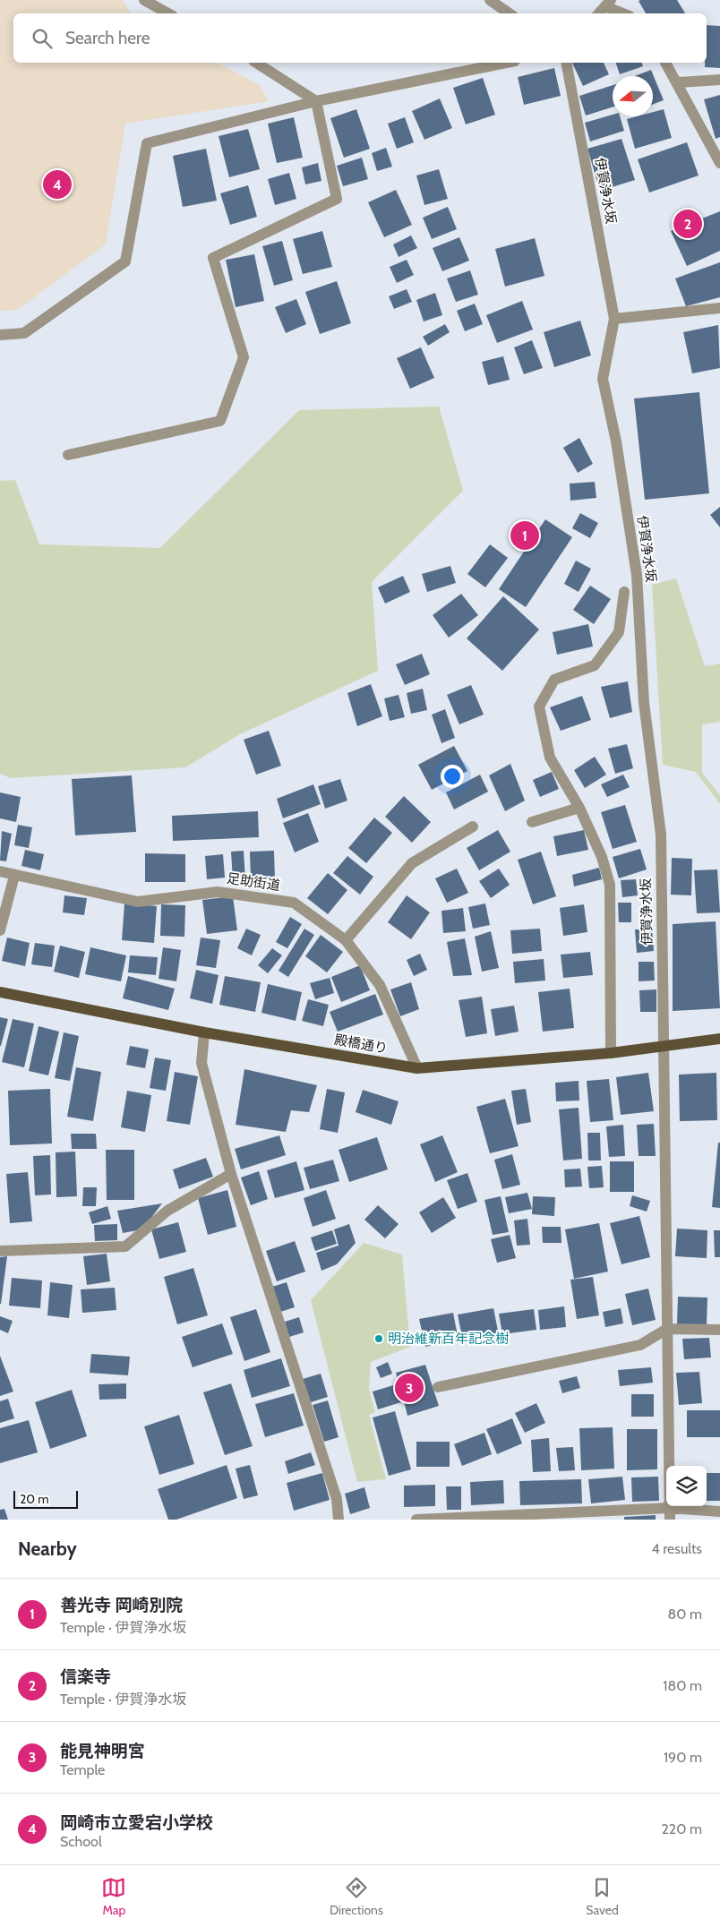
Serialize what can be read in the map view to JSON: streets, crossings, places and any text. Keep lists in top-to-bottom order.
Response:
{
  "streets": {
    "main road": ["殿橋通り"],
    "street": ["伊賀浄水坂", "足助街道"]
  },
  "crossings": [
    ["伊賀浄水坂", "殿橋通り"],
    ["足助街道", "殿橋通り"]
  ],
  "places": ["明治維新百年記念樹"],
  "scale_bar": "20 m",
  "north": "left",
  "page": {
    "search": "Search here",
    "pins": [
      "4",
      "2",
      "1",
      "3"
    ],
    "scale": "20 m",
    "heading": ["Nearby", "4 results"],
    "list": [
      {
        "mark": "1",
        "name": "善光寺 岡崎別院",
        "note": "Temple · 伊賀浄水坂",
        "value": "80 m"
      },
      {
        "mark": "2",
        "name": "信楽寺",
        "note": "Temple · 伊賀浄水坂",
        "value": "180 m"
      },
      {
        "mark": "3",
        "name": "能見神明宮",
        "note": "Temple",
        "value": "190 m"
      },
      {
        "mark": "4",
        "name": "岡崎市立愛宕小学校",
        "note": "School",
        "value": "220 m"
      }
    ],
    "nav": ["Map", "Directions", "Saved"]
  }
}
